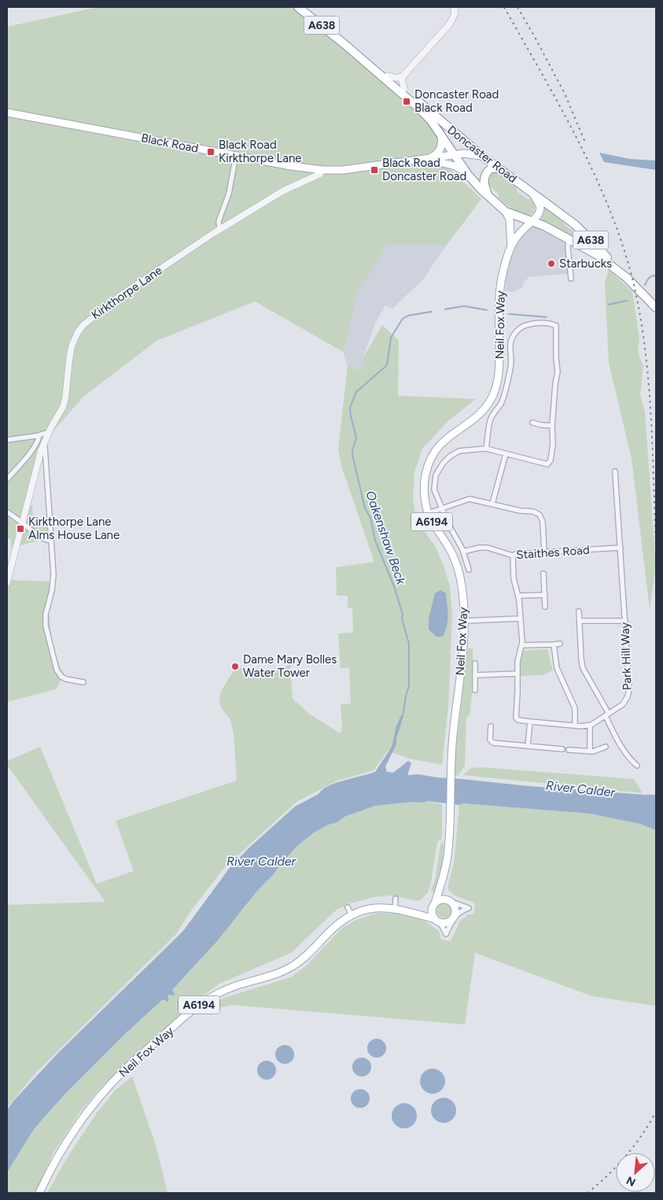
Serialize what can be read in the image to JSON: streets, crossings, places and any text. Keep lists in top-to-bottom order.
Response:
{
  "streets": {
    "highway": ["A638", "Doncaster Road"],
    "main road": ["Black Road", "Neil Fox Way", "A6194"],
    "street": ["Kirkthorpe Lane", "Staithes Road", "Park Hill Way"]
  },
  "crossings": [
    ["Black Road", "Doncaster Road"],
    ["Black Road", "Kirkthorpe Lane"],
    ["Doncaster Road", "Neil Fox Way"],
    ["Staithes Road", "Park Hill Way"]
  ],
  "water": ["Oakenshaw Beck", "River Calder"],
  "places": {
    "transit": [
      "Doncaster Road Black Road",
      "Black Road Kirkthorpe Lane",
      "Black Road Doncaster Road",
      "Kirkthorpe Lane Alms House Lane"
    ],
    "other": ["Starbucks", "Dame Mary Bolles Water Tower"]
  },
  "north": "bottom left"
}
